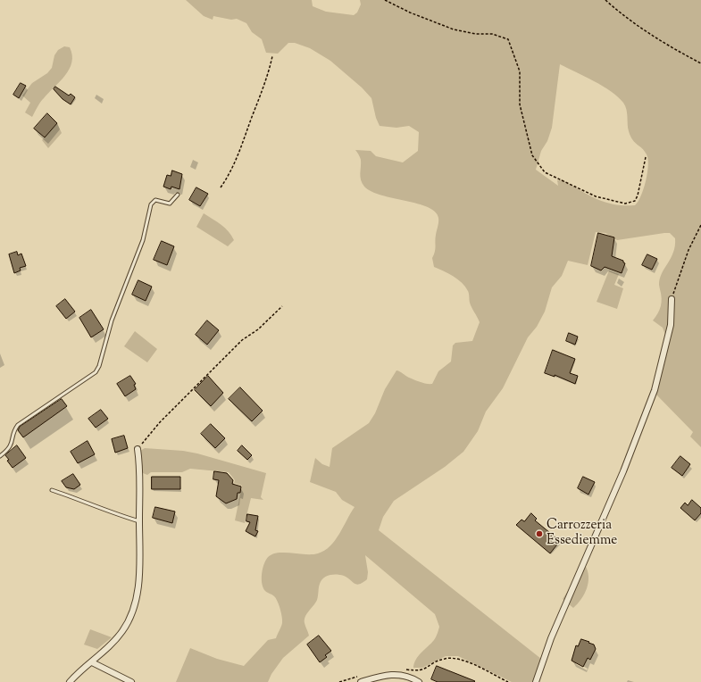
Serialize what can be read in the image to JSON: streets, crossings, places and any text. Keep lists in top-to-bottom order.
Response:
{
  "places": ["Carrozzeria Essediemme"]
}
